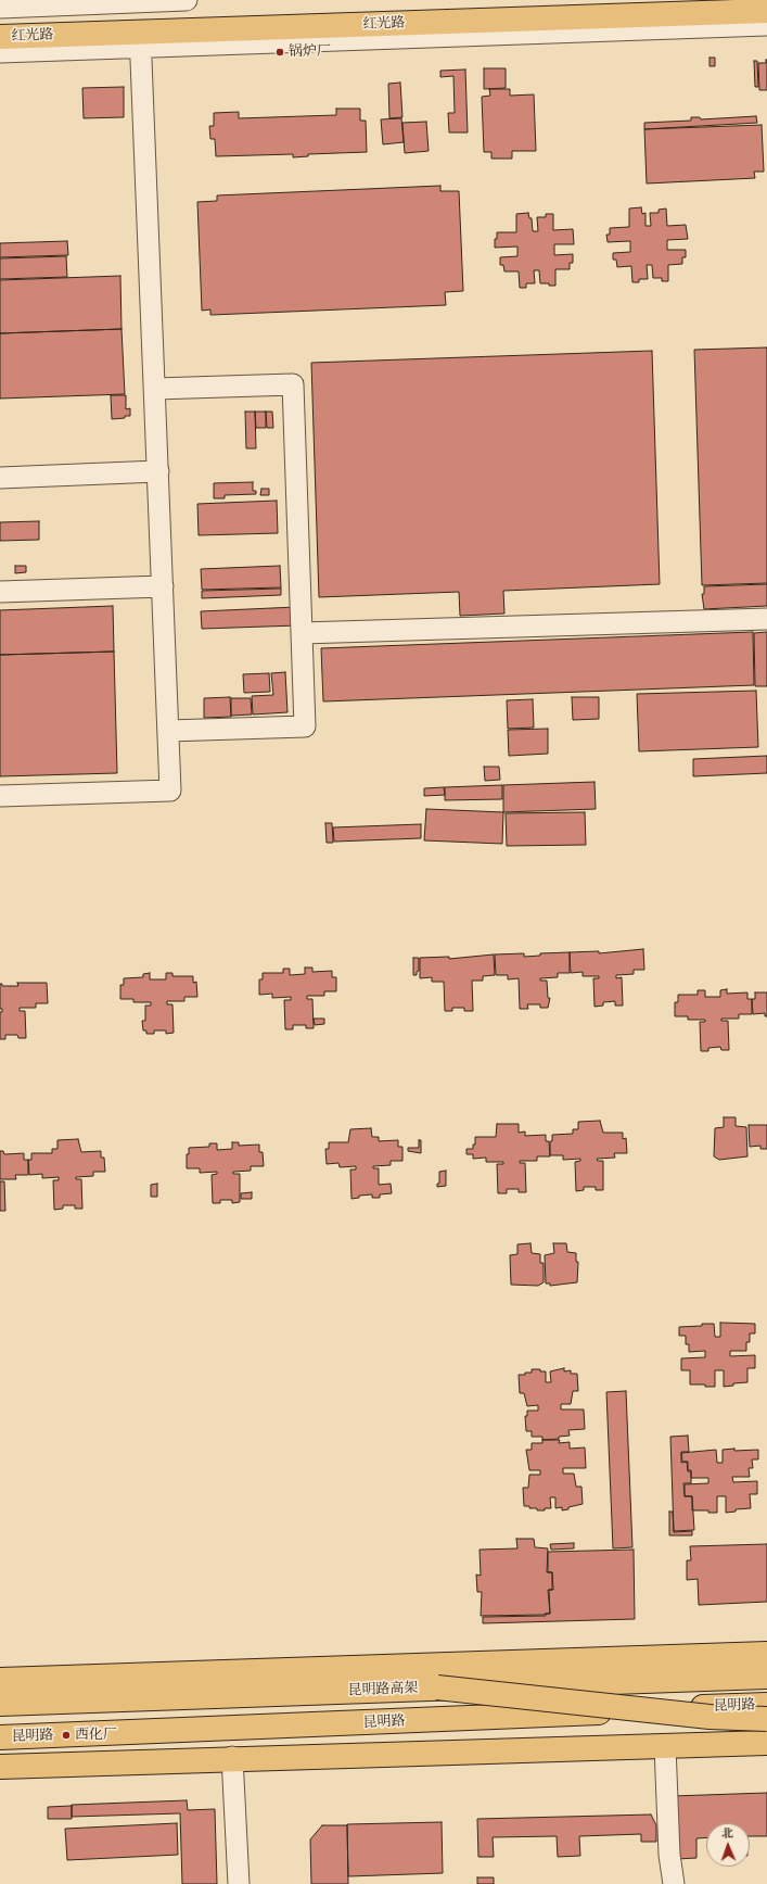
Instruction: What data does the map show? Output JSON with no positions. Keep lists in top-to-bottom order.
{
  "streets": {
    "main road": ["红光路", "昆明路高架", "昆明路"]
  },
  "places": ["锅炉厂", "西化厂"],
  "north": "top"
}
